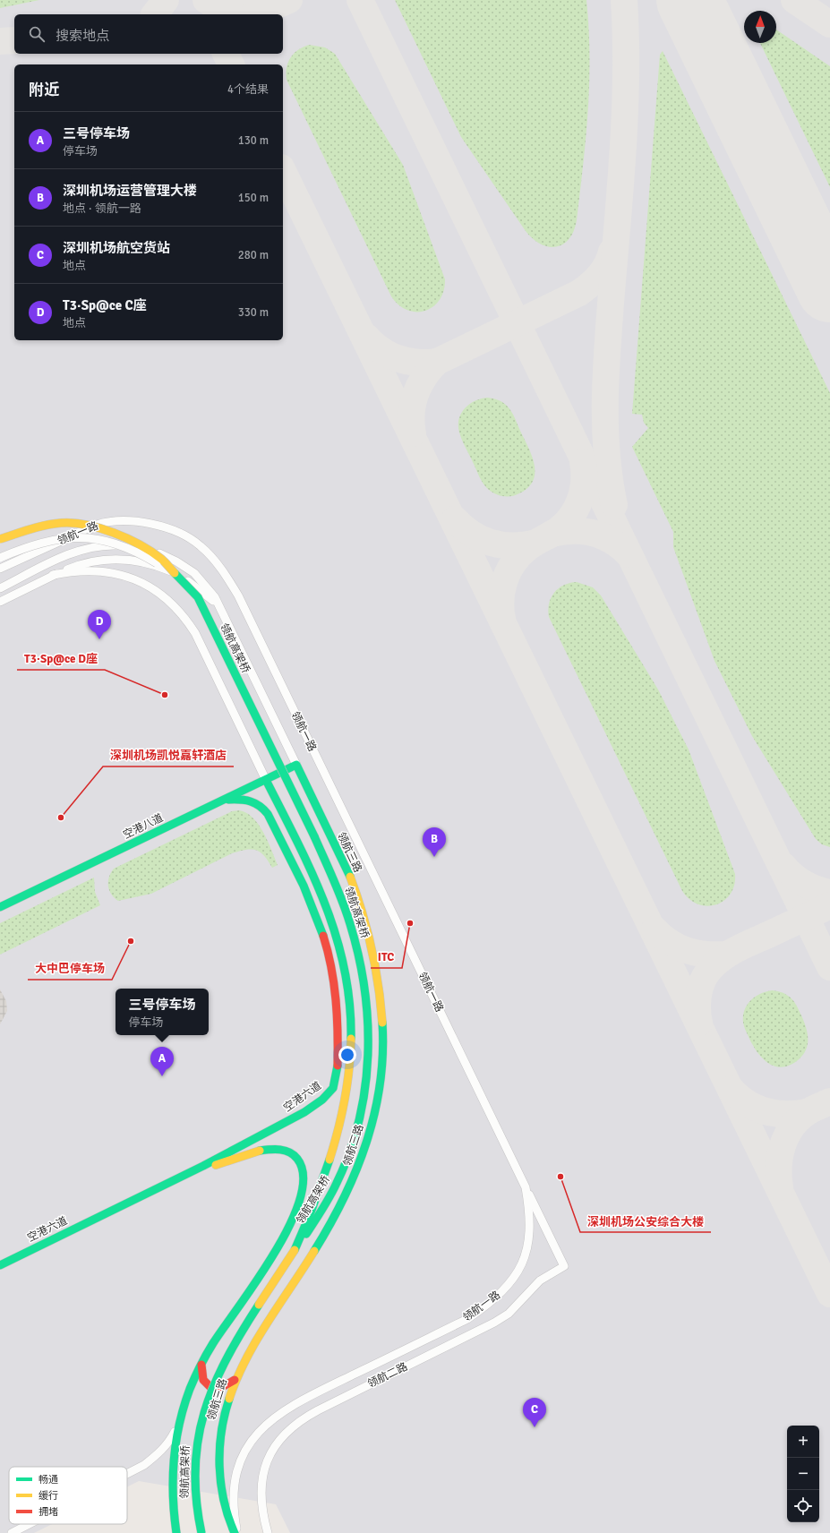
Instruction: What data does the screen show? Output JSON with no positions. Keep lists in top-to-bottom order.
{
  "streets": {
    "main road": [
      "领航高架桥",
      "空港八道",
      "领航三路",
      "空港六道"
    ],
    "street": ["领航一路", "领航二路"]
  },
  "crossings": [
    ["领航一路", "领航二路"],
    ["空港八道", "领航三路"],
    ["空港八道", "空港六道"]
  ],
  "places": [
    "T3·Sp@ce D座",
    "深圳机场凯悦嘉轩酒店",
    "ITC",
    "大中巴停车场",
    "深圳机场公安综合大楼"
  ],
  "legend": ["畅通", "缓行", "拥堵"],
  "north": "top",
  "page": {
    "search": "搜索地点",
    "heading": ["附近", "4个结果"],
    "list": [
      {
        "mark": "A",
        "name": "三号停车场",
        "note": "停车场",
        "value": "130 m"
      },
      {
        "mark": "B",
        "name": "深圳机场运营管理大楼",
        "note": "地点 · 领航一路",
        "value": "150 m"
      },
      {
        "mark": "C",
        "name": "深圳机场航空货站",
        "note": "地点",
        "value": "280 m"
      },
      {
        "mark": "D",
        "name": "T3·Sp@ce C座",
        "note": "地点",
        "value": "330 m"
      }
    ],
    "pins": [
      "D",
      "B",
      "A",
      "C"
    ],
    "popup": ["三号停车场", "停车场"],
    "map_buttons": ["+", "−"]
  }
}
